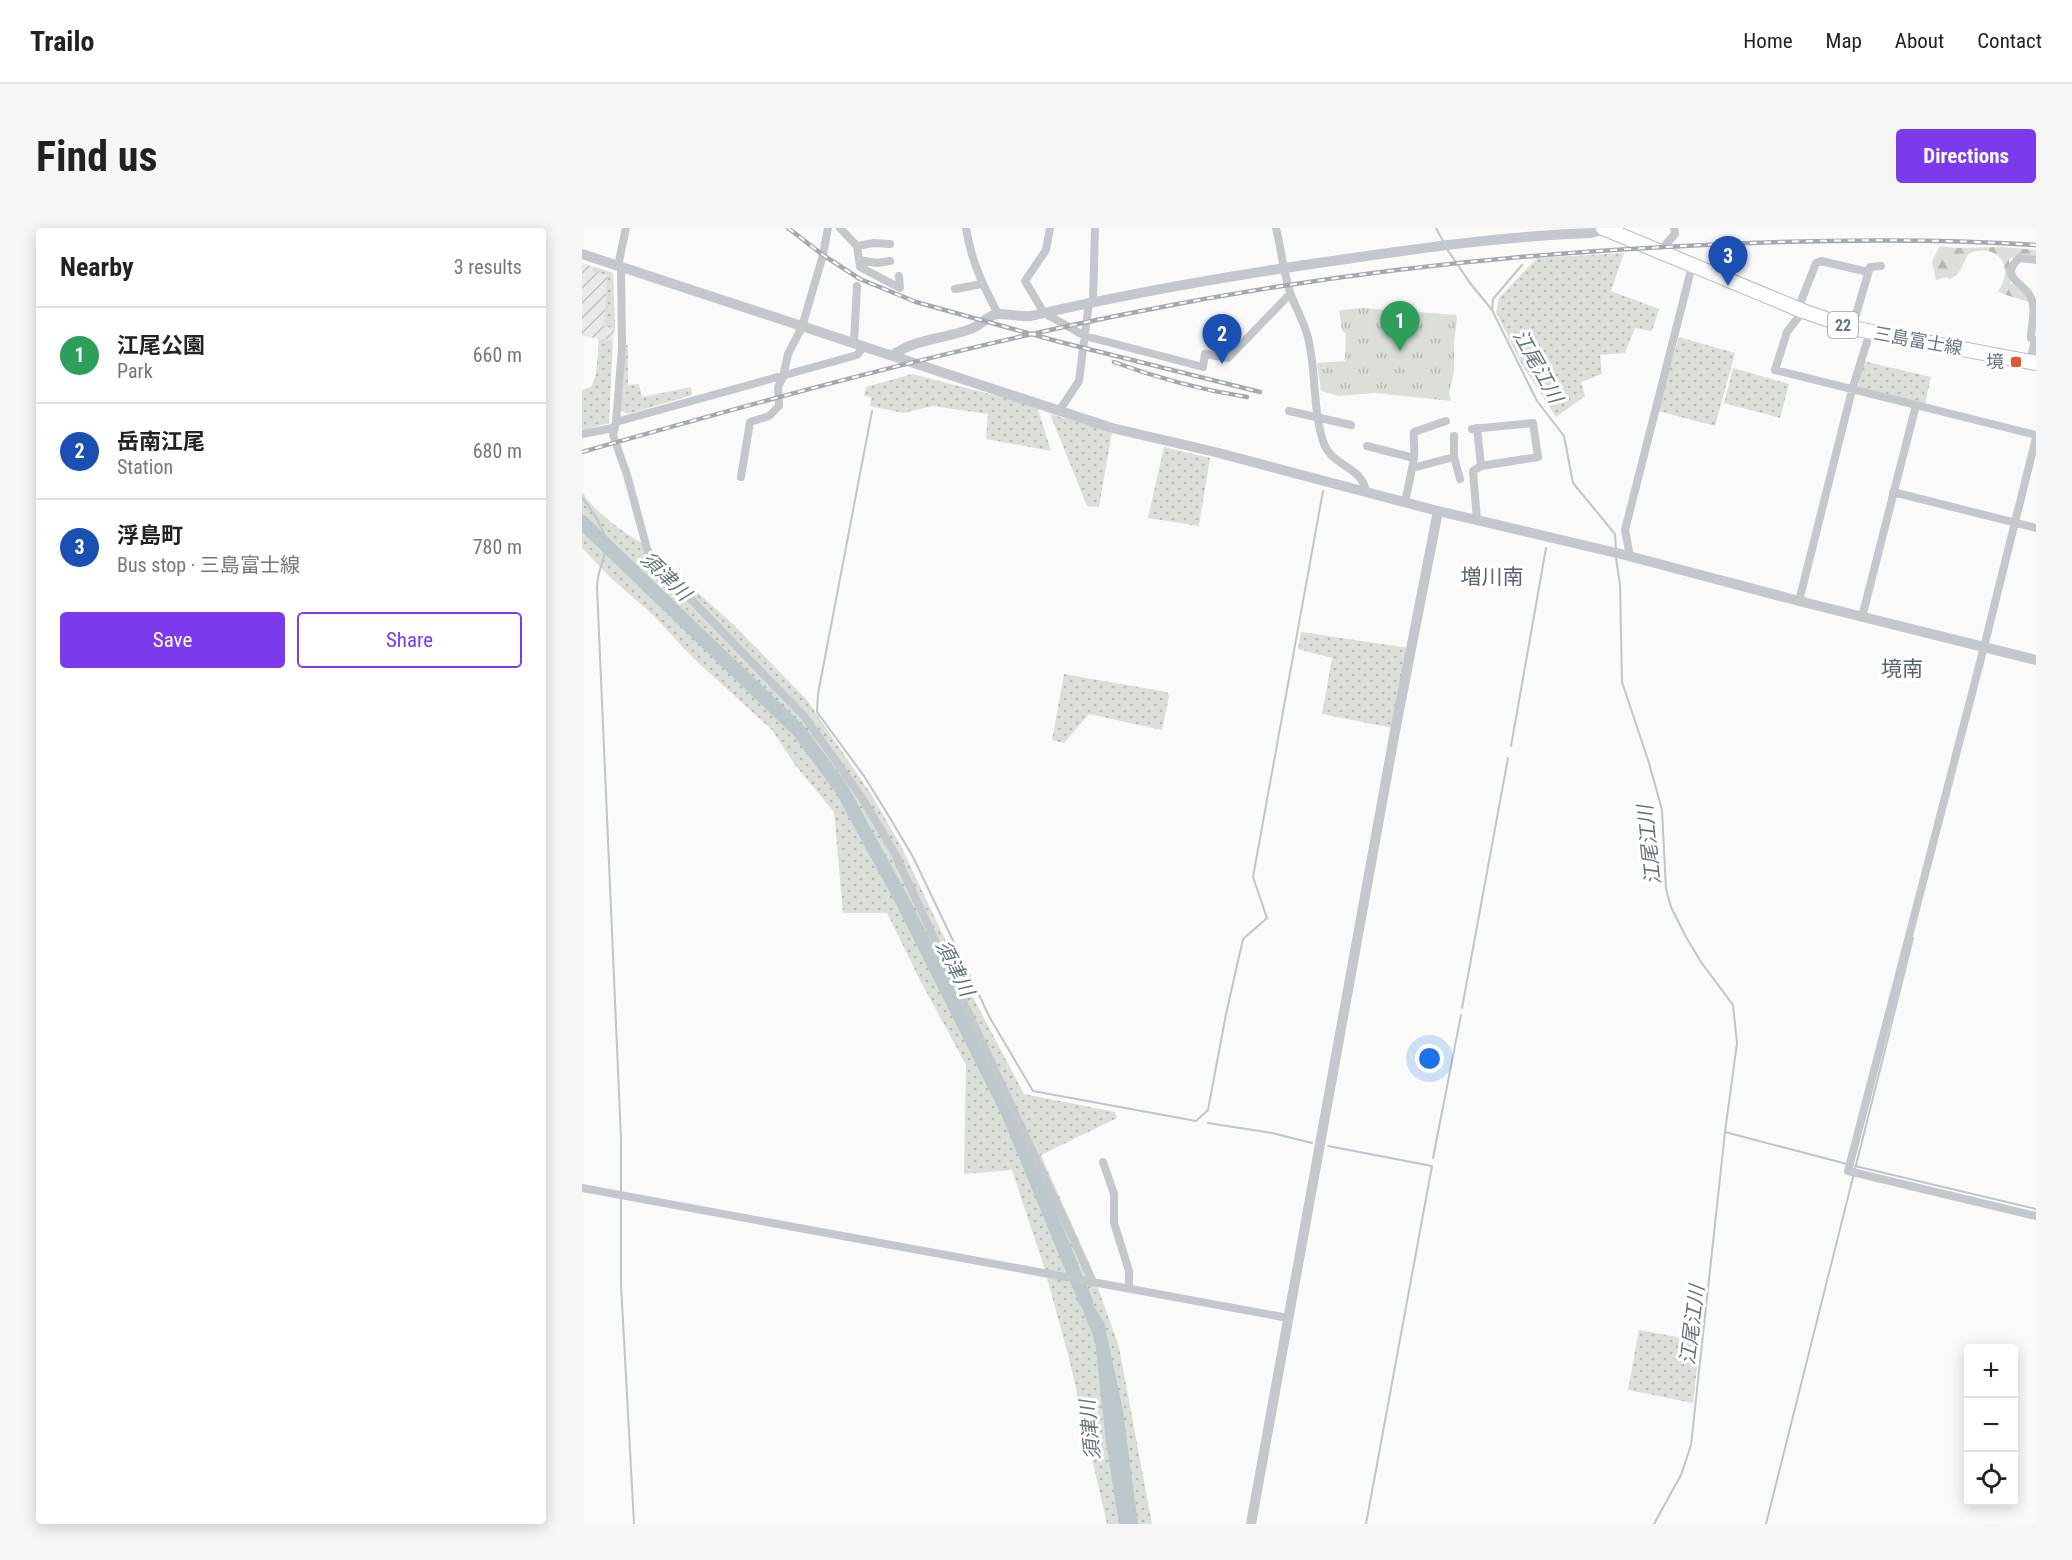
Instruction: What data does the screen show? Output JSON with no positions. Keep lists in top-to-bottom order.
{
  "streets": {
    "main road": ["22", "三島富士線"]
  },
  "districts": ["増川南", "境南"],
  "water": ["江尾江川", "須津川"],
  "places": {
    "transit": ["境"]
  },
  "page": {
    "header": "Trailo",
    "nav": [
      "Home",
      "Map",
      "About",
      "Contact"
    ],
    "buttons": [
      "Directions",
      ["Save", "Share"]
    ],
    "title": "Find us",
    "heading": ["Nearby", "3 results"],
    "pins": ["3", "1", "2"],
    "list": [
      {
        "mark": "1",
        "name": "江尾公園",
        "note": "Park",
        "value": "660 m"
      },
      {
        "mark": "2",
        "name": "岳南江尾",
        "note": "Station",
        "value": "680 m"
      },
      {
        "mark": "3",
        "name": "浮島町",
        "note": "Bus stop · 三島富士線",
        "value": "780 m"
      }
    ],
    "map_buttons": ["+", "−"]
  }
}
